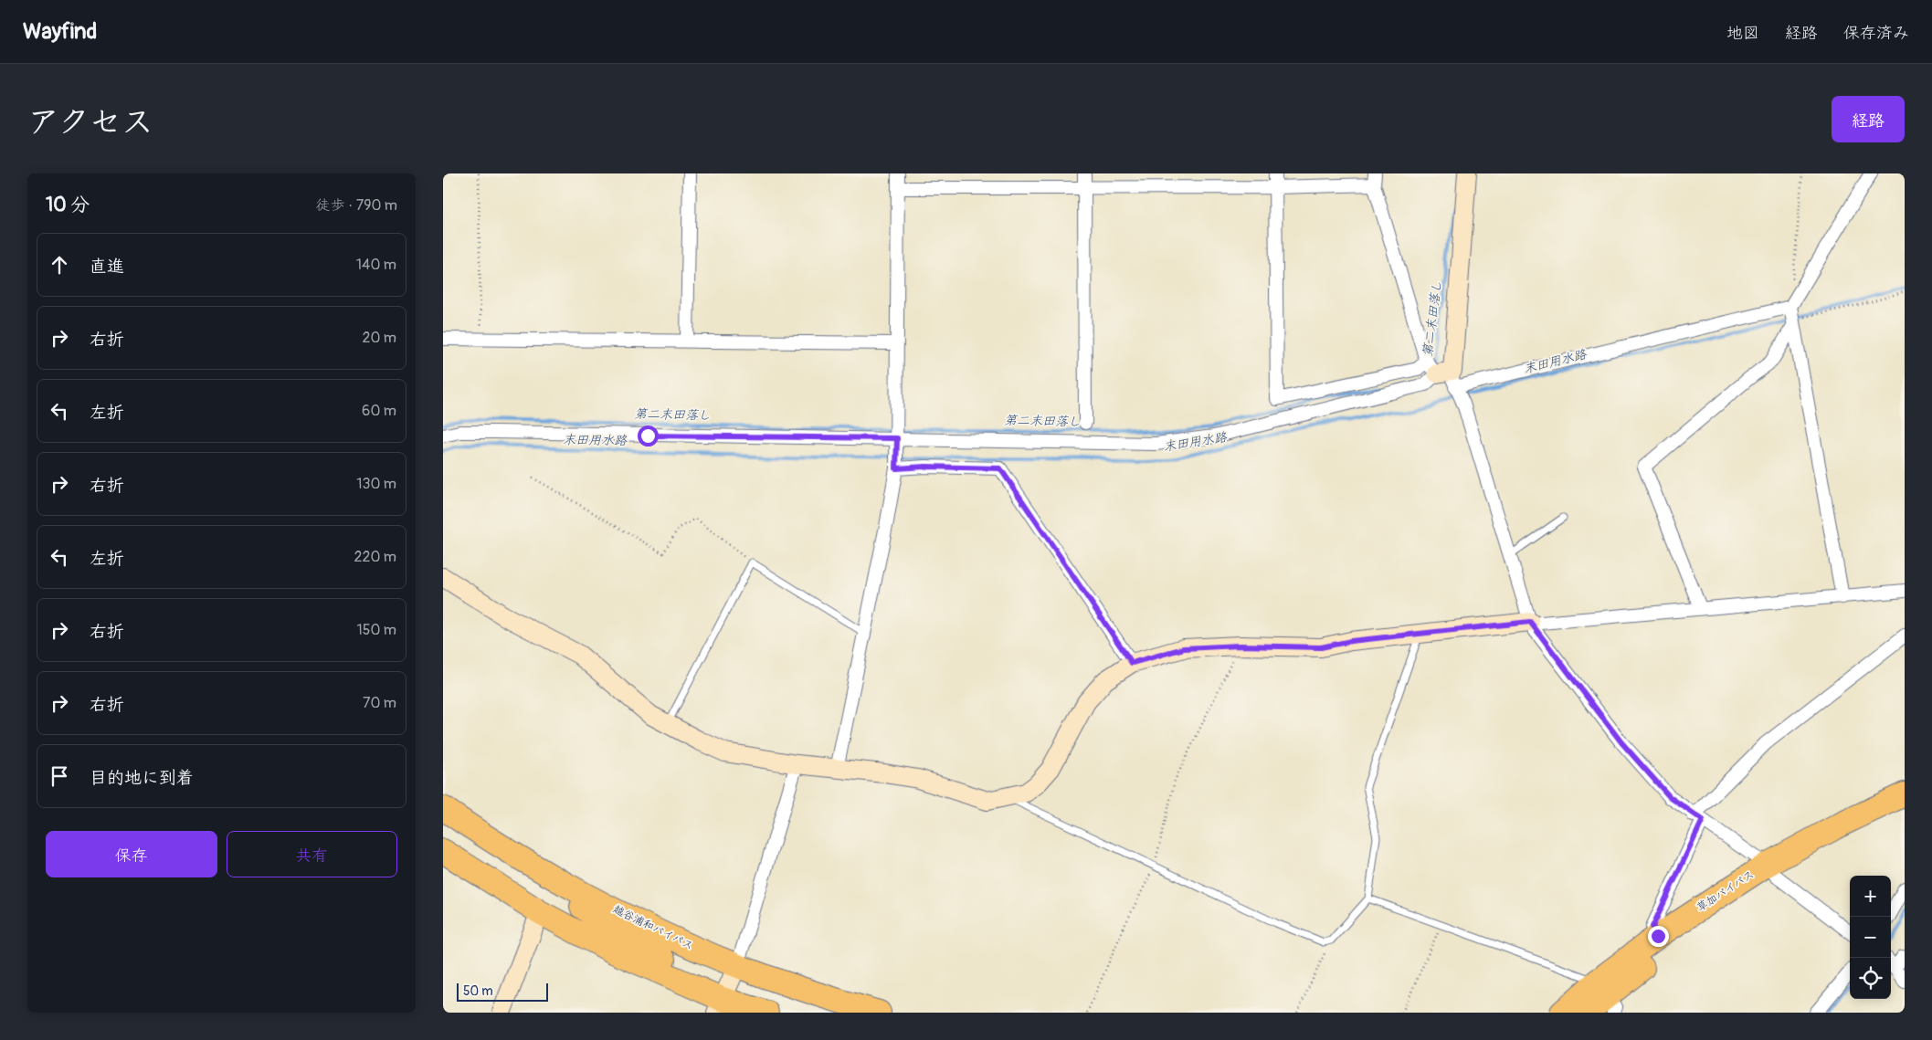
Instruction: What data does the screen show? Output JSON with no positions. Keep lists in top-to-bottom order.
{
  "streets": {
    "highway": ["草加バイパス"]
  },
  "water": ["第二末田落し", "末田用水路"],
  "scale_bar": "50 m",
  "page": {
    "header": "Wayfind",
    "nav": ["地図", "経路", "保存済み"],
    "title": "アクセス",
    "buttons": [
      "経路",
      ["保存", "共有"]
    ],
    "heading": ["10 分", "徒歩 · 790 m"],
    "list": [
      ["直進", "140 m"],
      ["右折", "20 m"],
      ["左折", "60 m"],
      ["右折", "130 m"],
      ["左折", "220 m"],
      ["右折", "150 m"],
      ["右折", "70 m"],
      "目的地に到着"
    ],
    "map_buttons": ["+", "−"],
    "scale": "50 m"
  }
}
